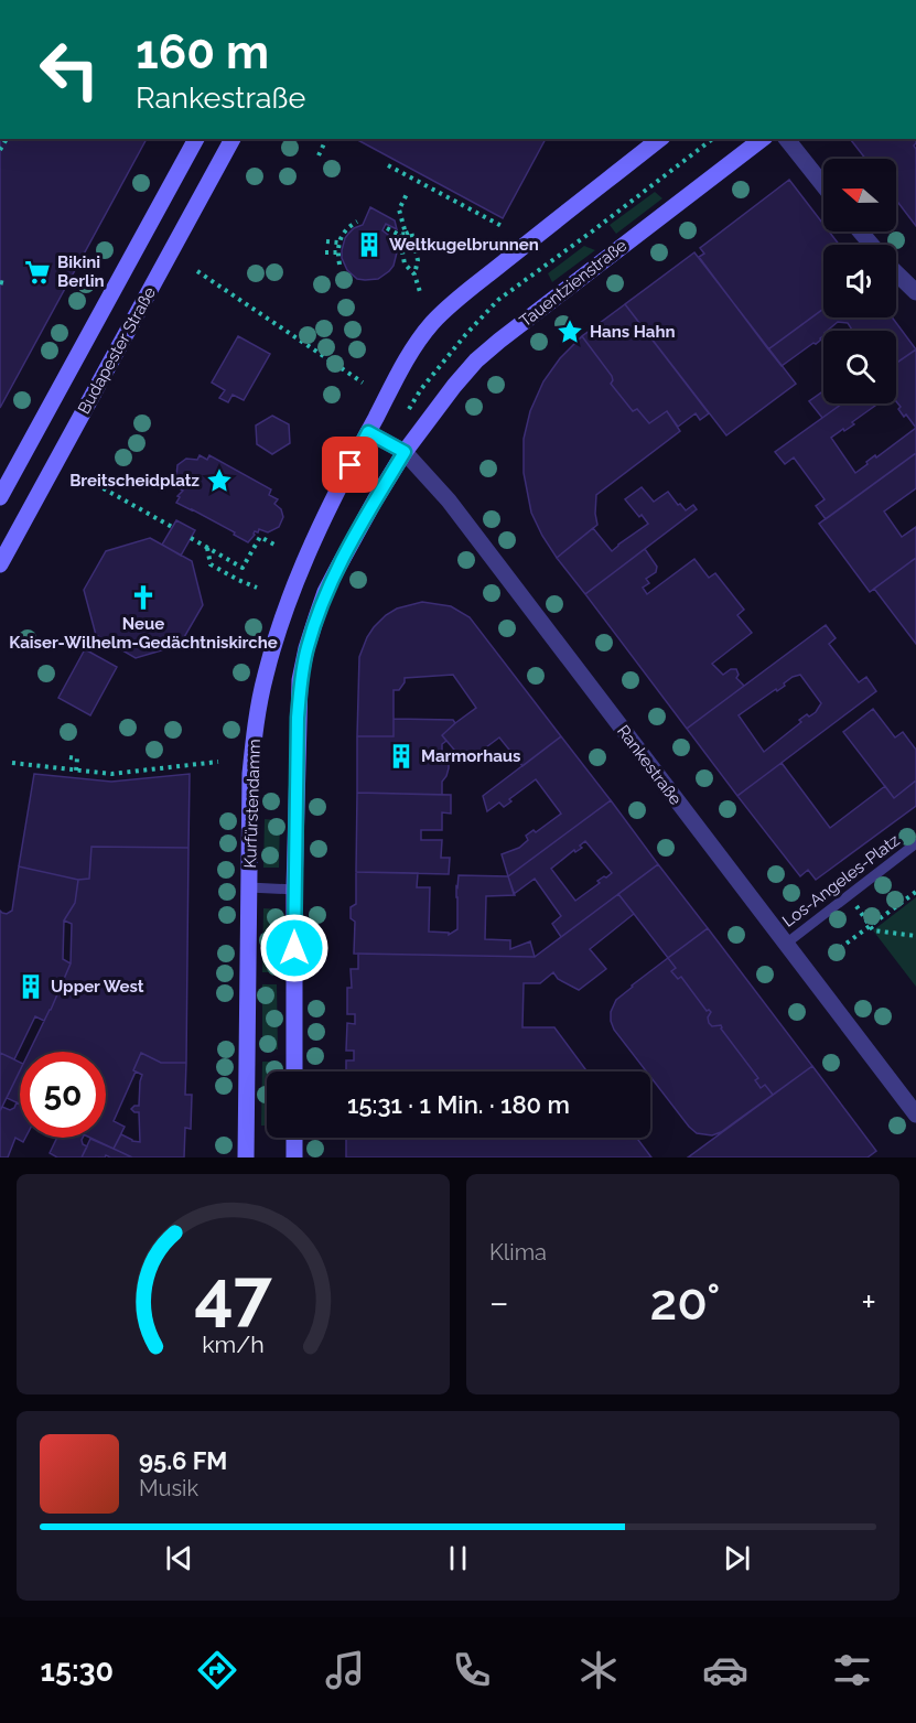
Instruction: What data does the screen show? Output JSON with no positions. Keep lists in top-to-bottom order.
{
  "streets": {
    "main road": ["Tauentzienstraße", "Budapester Straße", "Kurfürstendamm"],
    "street": ["Rankestraße"],
    "lane": ["Los-Angeles-Platz"]
  },
  "crossings": [
    ["Tauentzienstraße", "Rankestraße"],
    ["Rankestraße", "Kurfürstendamm"],
    ["Rankestraße", "Los-Angeles-Platz"]
  ],
  "places": {
    "building": ["Weltkugelbrunnen", "Marmorhaus", "Upper West"],
    "supermarket": ["Bikini Berlin"],
    "place": ["Hans Hahn", "Breitscheidplatz"],
    "church": ["Neue Kaiser-Wilhelm-Gedächtniskirche"]
  },
  "north": "left",
  "page": {
    "turn": ["160 m", "Rankestraße"],
    "limit": "50",
    "trip": "15:31 · 1 Min. · 180 m",
    "tile": "Klima",
    "heat": ["−", "20°", "+"],
    "song": ["95.6 FM", "Musik"],
    "tabs": "15:30",
    "gauge": ["47", "km/h"]
  }
}
